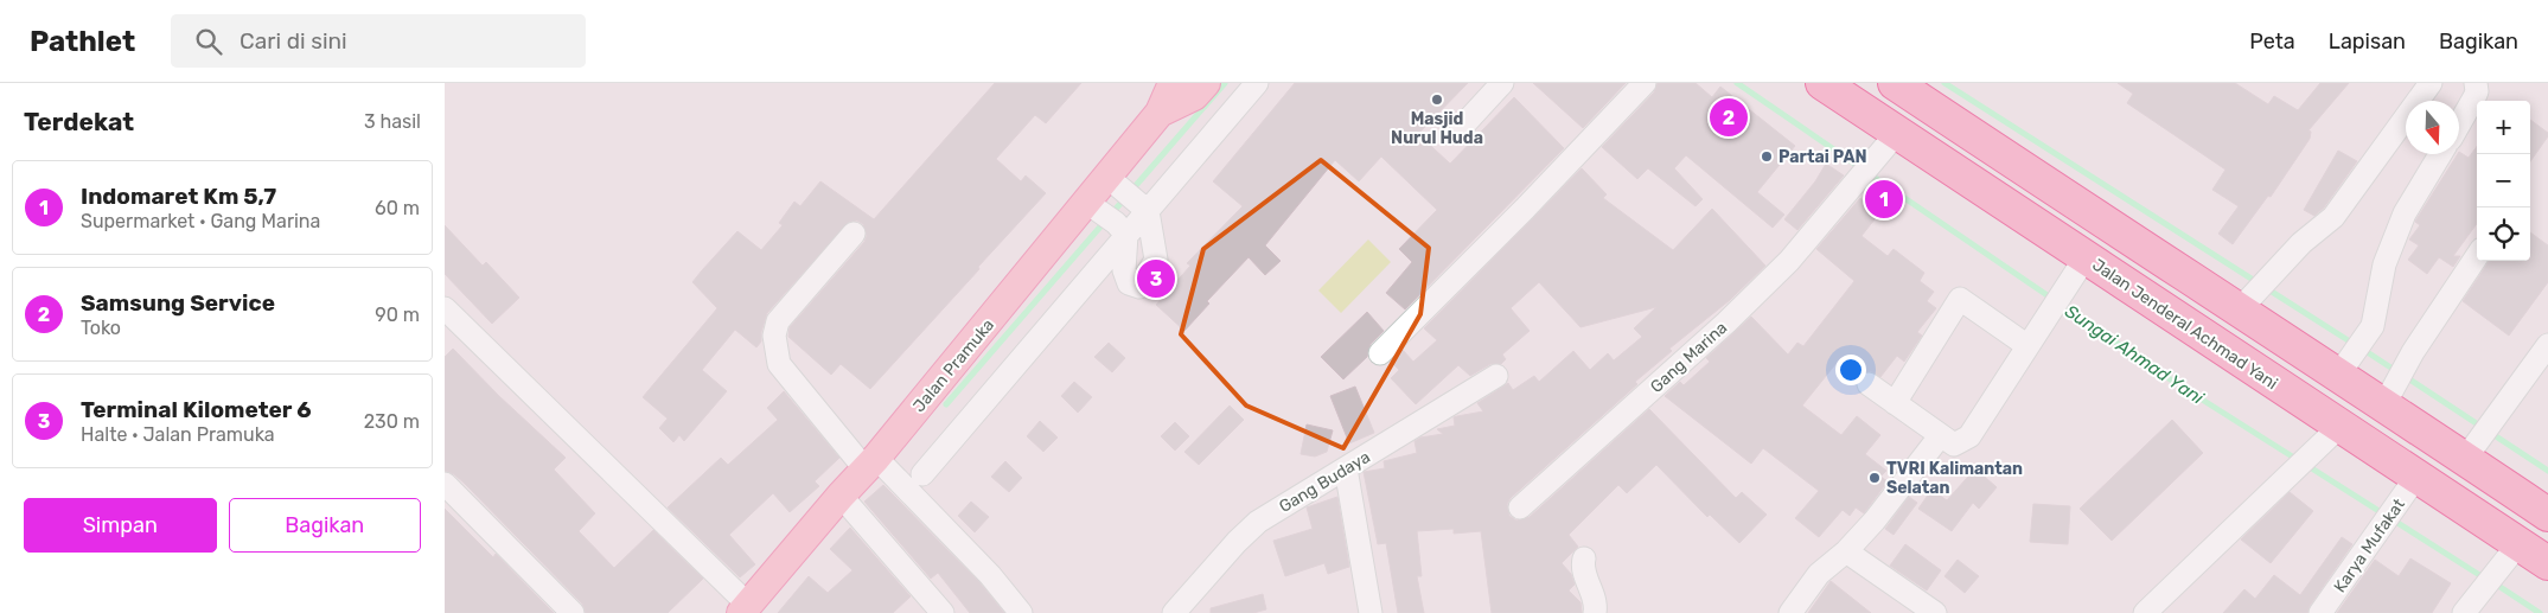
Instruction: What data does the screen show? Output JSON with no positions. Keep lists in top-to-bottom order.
{
  "streets": {
    "highway": ["Jalan Jenderal Achmad Yani"],
    "main road": ["Jalan Pramuka"],
    "street": ["Gang Marina", "Gang Budaya", "Karya Mufakat"]
  },
  "crossings": [
    ["Jalan Jenderal Achmad Yani", "Gang Marina"],
    ["Jalan Jenderal Achmad Yani", "Karya Mufakat"]
  ],
  "water": ["Sungai Ahmad Yani"],
  "places": ["Masjid Nurul Huda", "Partai PAN", "TVRI Kalimantan Selatan"],
  "north": "bottom",
  "page": {
    "header": "Pathlet",
    "search": "Cari di sini",
    "nav": ["Peta", "Lapisan", "Bagikan"],
    "heading": ["Terdekat", "3 hasil"],
    "pins": ["2", "1", "3"],
    "map_buttons": ["+", "−"],
    "list": [
      {
        "mark": "1",
        "name": "Indomaret Km 5,7",
        "note": "Supermarket · Gang Marina",
        "value": "60 m"
      },
      {
        "mark": "2",
        "name": "Samsung Service",
        "note": "Toko",
        "value": "90 m"
      },
      {
        "mark": "3",
        "name": "Terminal Kilometer 6",
        "note": "Halte · Jalan Pramuka",
        "value": "230 m"
      }
    ],
    "buttons": ["Simpan", "Bagikan"]
  }
}
